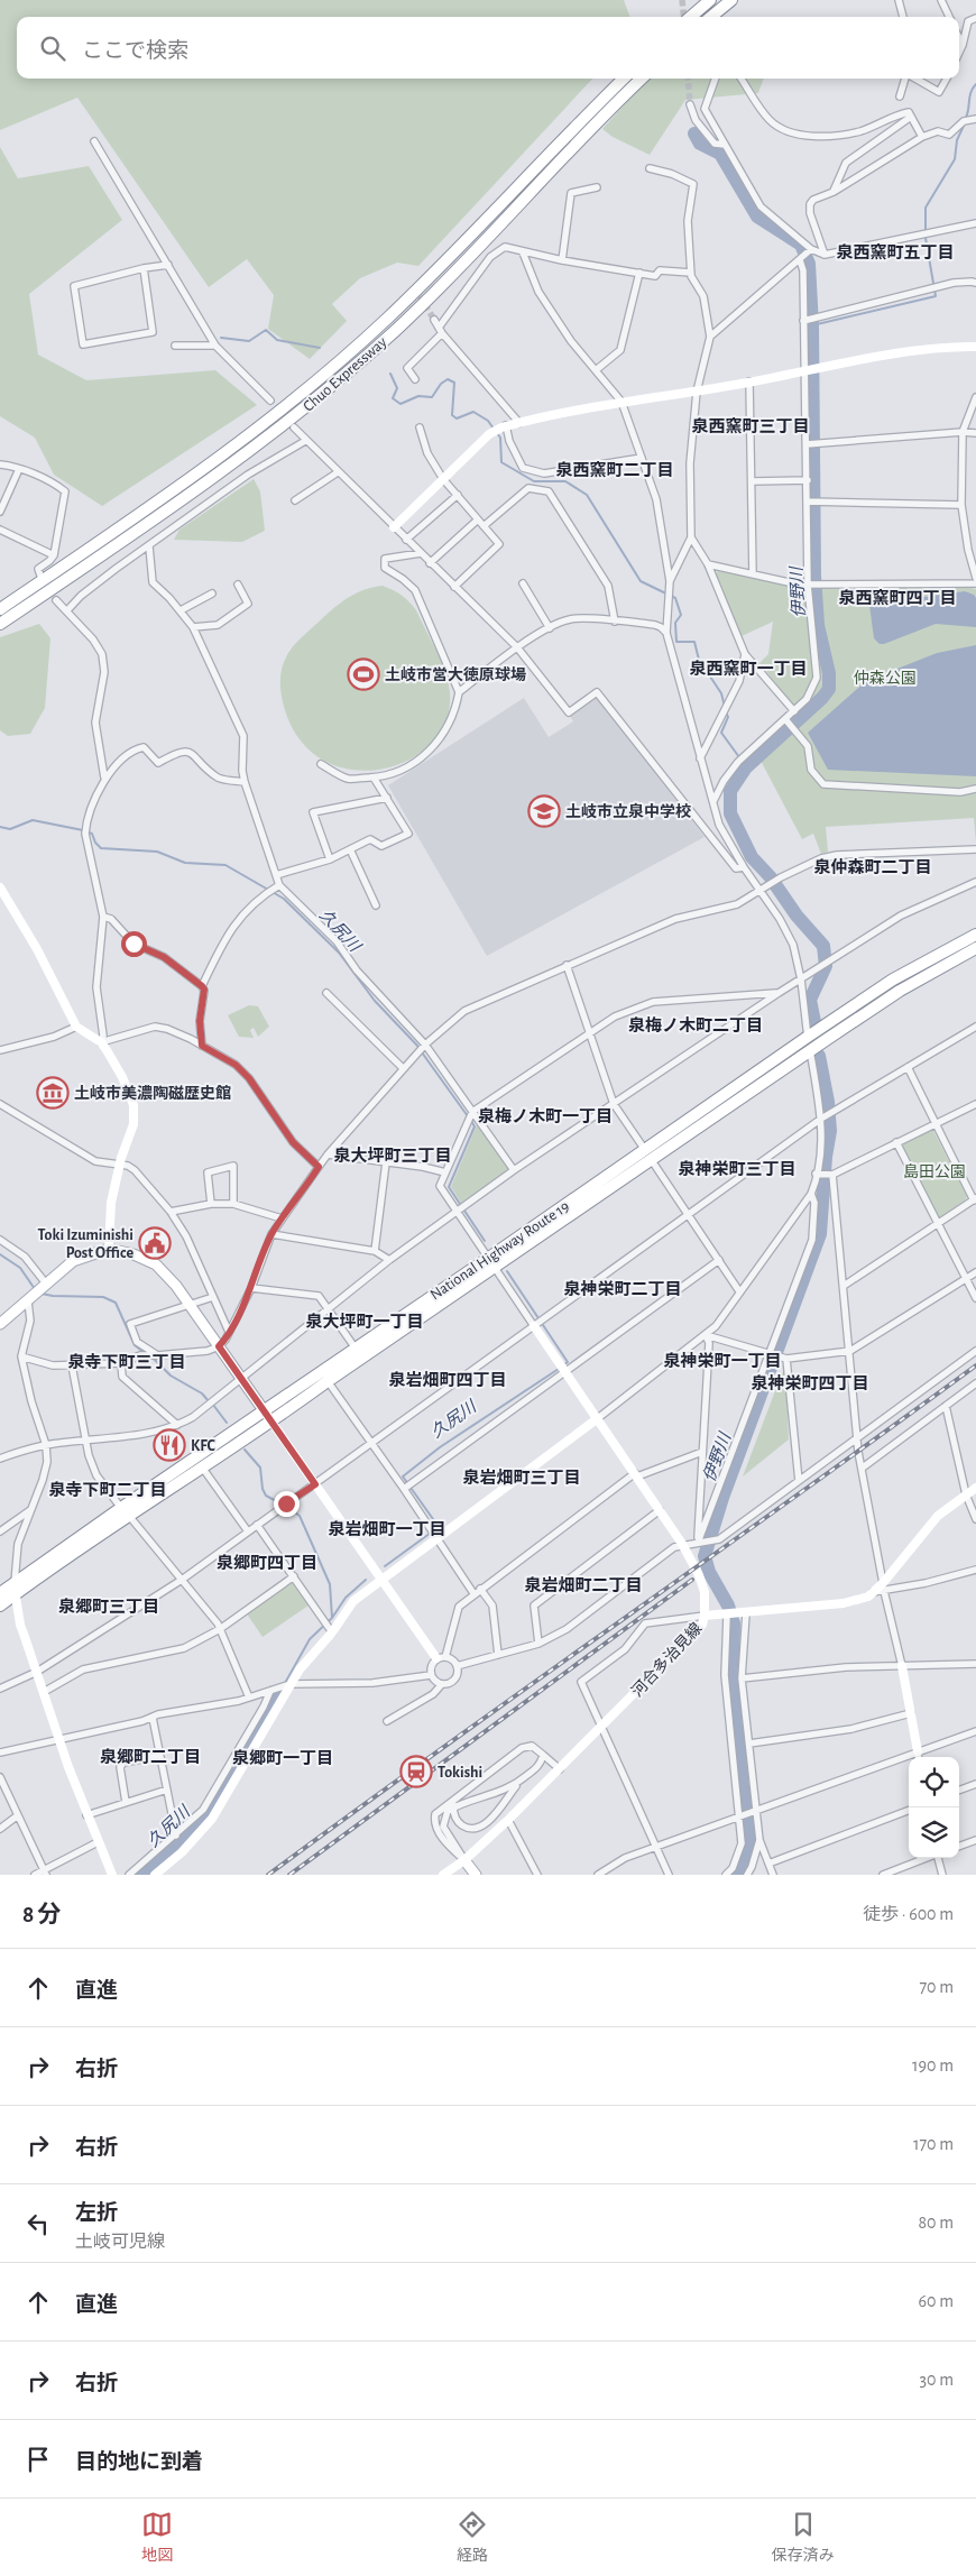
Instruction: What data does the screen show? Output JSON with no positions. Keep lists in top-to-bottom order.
{
  "streets": {
    "highway": ["Chuo Expressway", "National Highway Route 19"],
    "street": ["河合多治見線"]
  },
  "districts": [
    "泉西窯町五丁目",
    "泉西窯町三丁目",
    "泉西窯町二丁目",
    "泉西窯町四丁目",
    "泉西窯町一丁目",
    "泉仲森町二丁目",
    "泉梅ノ木町二丁目",
    "泉梅ノ木町一丁目",
    "泉大坪町三丁目",
    "泉神栄町三丁目",
    "泉神栄町二丁目",
    "泉大坪町一丁目",
    "泉神栄町一丁目",
    "泉寺下町三丁目",
    "泉岩畑町四丁目",
    "泉神栄町四丁目",
    "泉岩畑町三丁目",
    "泉寺下町二丁目",
    "泉岩畑町一丁目",
    "泉郷町四丁目",
    "泉岩畑町二丁目",
    "泉郷町三丁目",
    "泉郷町二丁目",
    "泉郷町一丁目"
  ],
  "water": ["伊野川", "久尻川"],
  "parks": ["仲森公園", "島田公園"],
  "places": {
    "sports": ["土岐市営大徳原球場"],
    "school or university": ["土岐市立泉中学校"],
    "museum": ["土岐市美濃陶磁歴史館"],
    "public building": ["Toki Izuminishi Post Office"],
    "restaurant": ["KFC"],
    "station": ["Tokishi"]
  },
  "page": {
    "search": "ここで検索",
    "heading": ["8 分", "徒歩 · 600 m"],
    "list": [
      ["直進", "70 m"],
      ["右折", "190 m"],
      ["右折", "170 m"],
      ["左折", "土岐可児線", "80 m"],
      ["直進", "60 m"],
      ["右折", "30 m"],
      "目的地に到着"
    ],
    "nav": ["地図", "経路", "保存済み"]
  }
}
